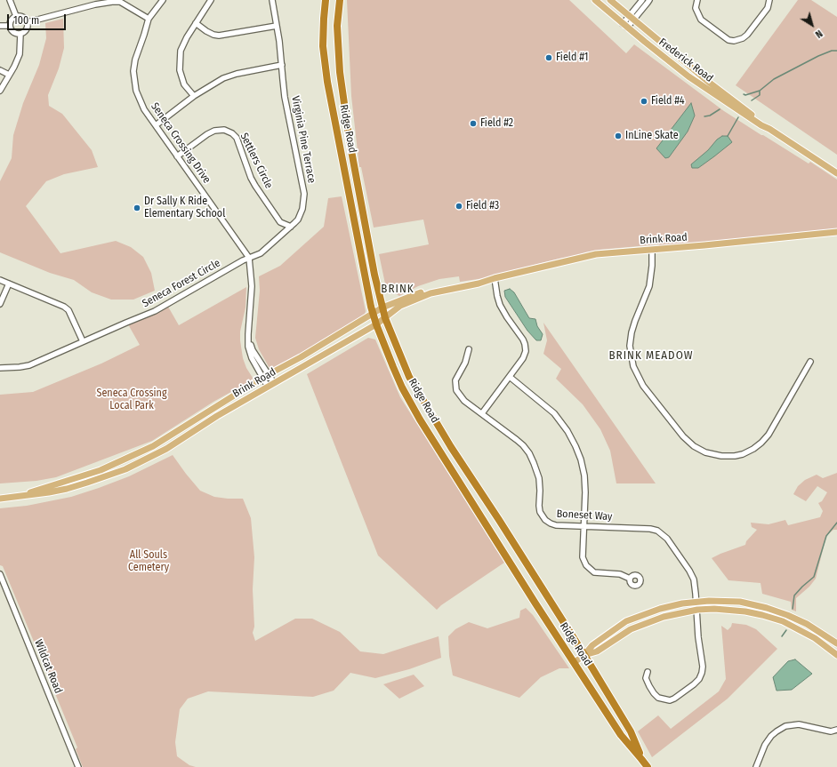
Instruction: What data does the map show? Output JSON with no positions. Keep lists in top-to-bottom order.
{
  "streets": {
    "highway": ["Ridge Road"],
    "main road": ["Frederick Road", "Brink Road"],
    "street": [
      "Virginia Pine Terrace",
      "Seneca Crossing Drive",
      "Settlers Circle",
      "Seneca Forest Circle",
      "Boneset Way",
      "Wildcat Road"
    ]
  },
  "crossings": [
    ["Ridge Road", "Brink Road"],
    ["Virginia Pine Terrace", "Seneca Crossing Drive"],
    ["Virginia Pine Terrace", "Settlers Circle"],
    ["Virginia Pine Terrace", "Seneca Forest Circle"],
    ["Seneca Crossing Drive", "Settlers Circle"],
    ["Seneca Crossing Drive", "Brink Road"],
    ["Seneca Crossing Drive", "Seneca Forest Circle"]
  ],
  "districts": ["BRINK", "BRINK MEADOW"],
  "parks": ["Seneca Crossing Local Park", "All Souls Cemetery"],
  "places": [
    "Field #1",
    "Field #4",
    "Field #2",
    "InLine Skate",
    "Field #3",
    "Dr Sally K Ride Elementary School"
  ],
  "scale_bar": "100 m",
  "north": "bottom right"
}
